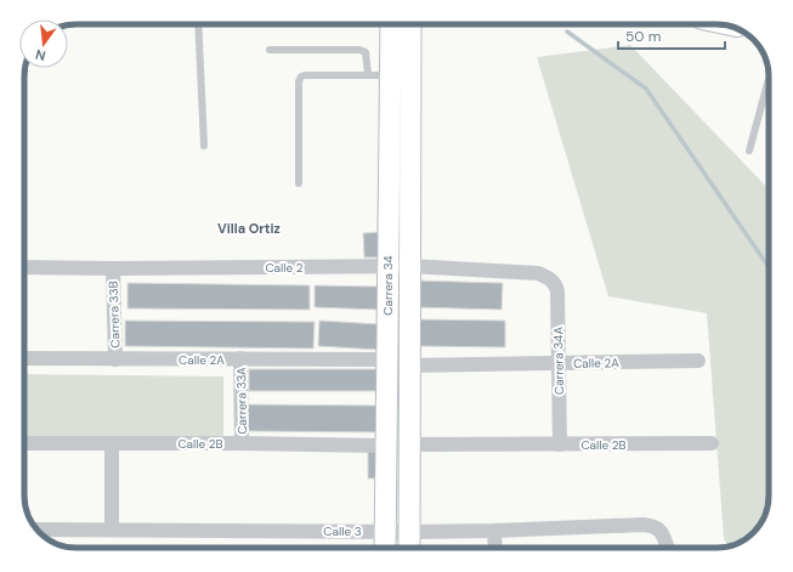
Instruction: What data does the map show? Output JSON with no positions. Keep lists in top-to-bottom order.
{
  "streets": {
    "street": [
      "Calle 2",
      "Carrera 34",
      "Carrera 33B",
      "Calle 2A",
      "Carrera 34A",
      "Carrera 33A",
      "Calle 2B",
      "Calle 3"
    ]
  },
  "crossings": [
    ["Calle 2", "Carrera 34"],
    ["Calle 2", "Carrera 33B"],
    ["Calle 2", "Carrera 34A"],
    ["Carrera 34", "Calle 2A"],
    ["Carrera 34", "Calle 2B"],
    ["Carrera 34", "Calle 3"],
    ["Carrera 33B", "Calle 2A"],
    ["Calle 2A", "Carrera 34A"],
    ["Calle 2A", "Carrera 33A"],
    ["Carrera 34A", "Calle 2B"],
    ["Carrera 33A", "Calle 2B"]
  ],
  "districts": ["Villa Ortiz"],
  "scale_bar": "50 m",
  "north": "bottom"
}
